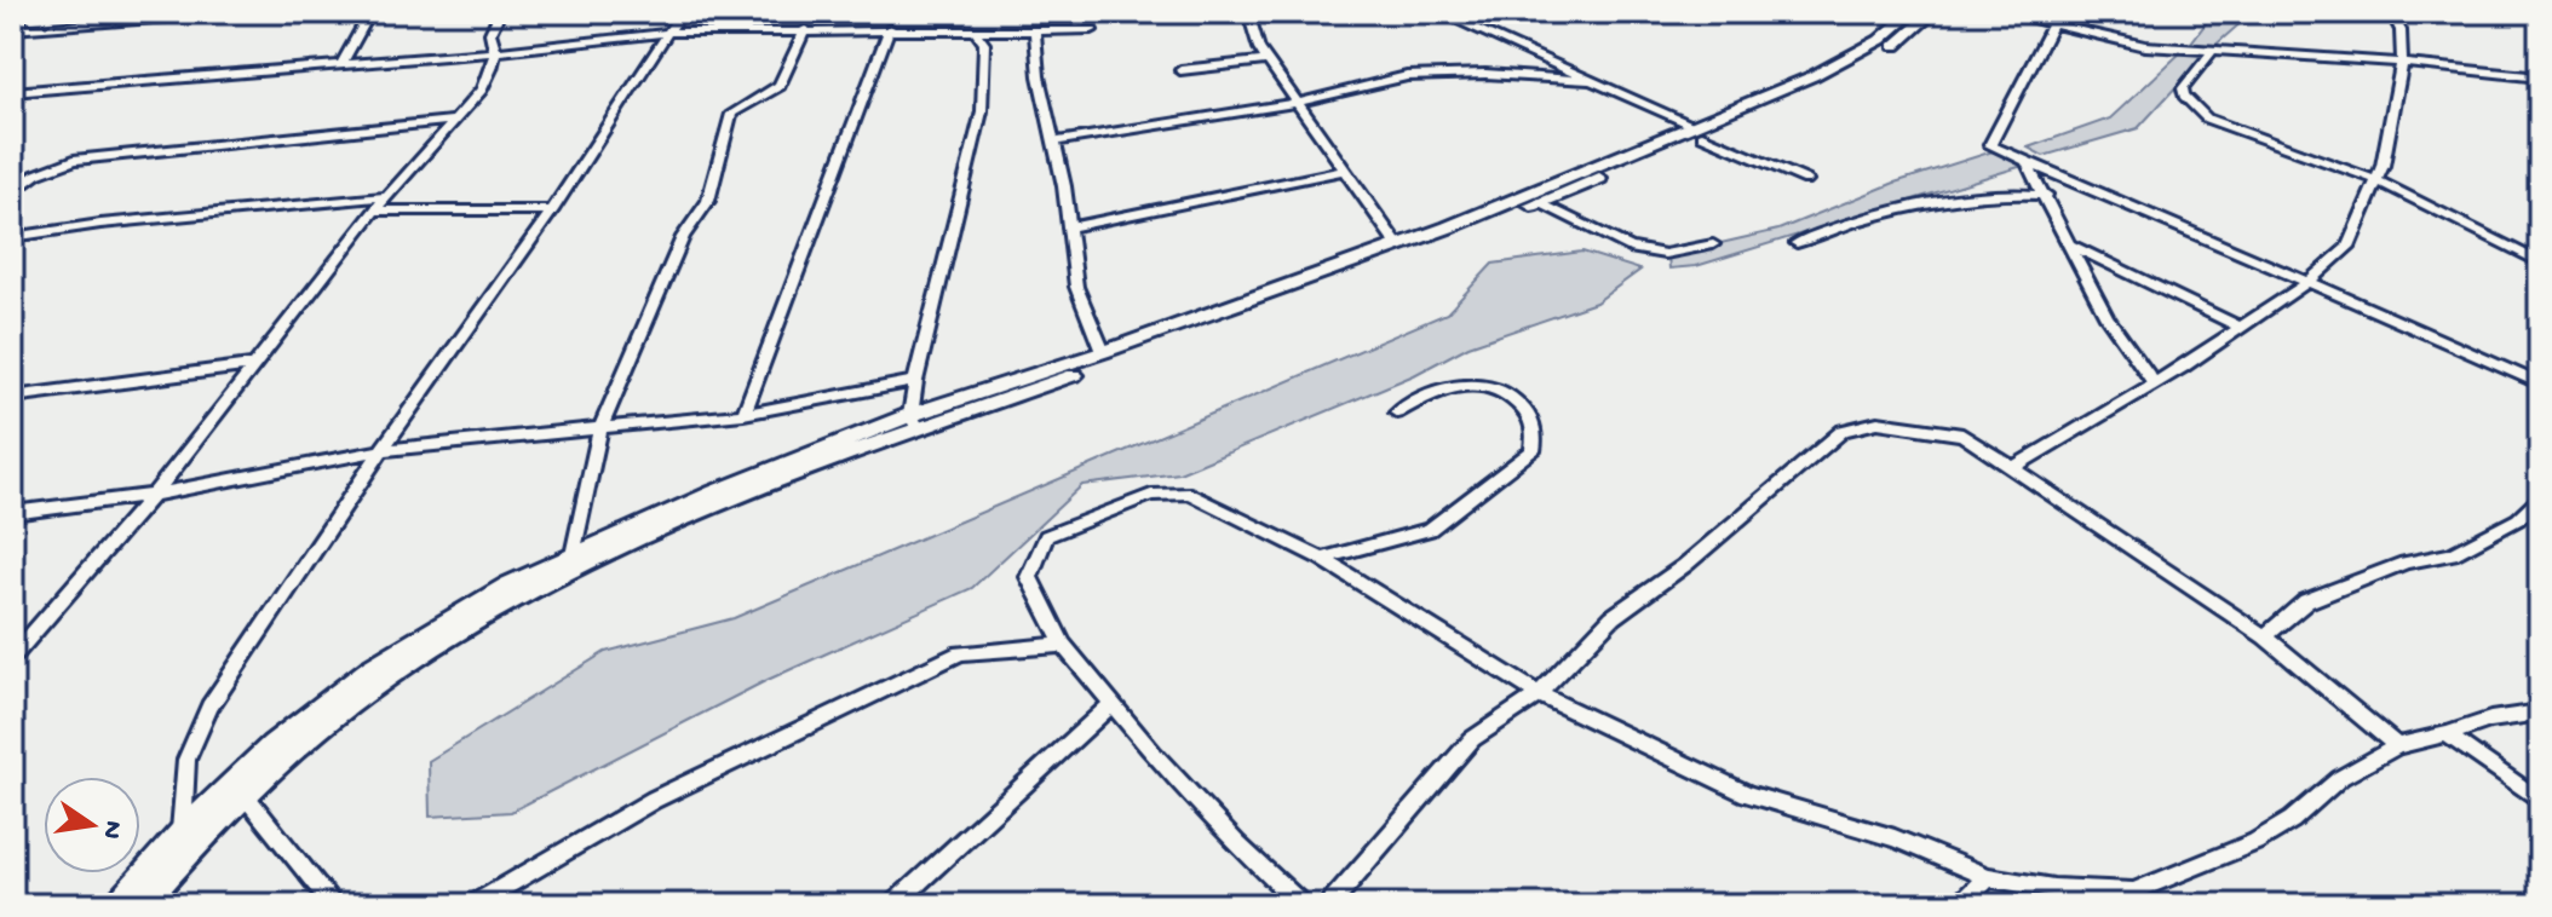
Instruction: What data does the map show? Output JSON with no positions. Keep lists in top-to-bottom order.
{
  "north": "right"
}
